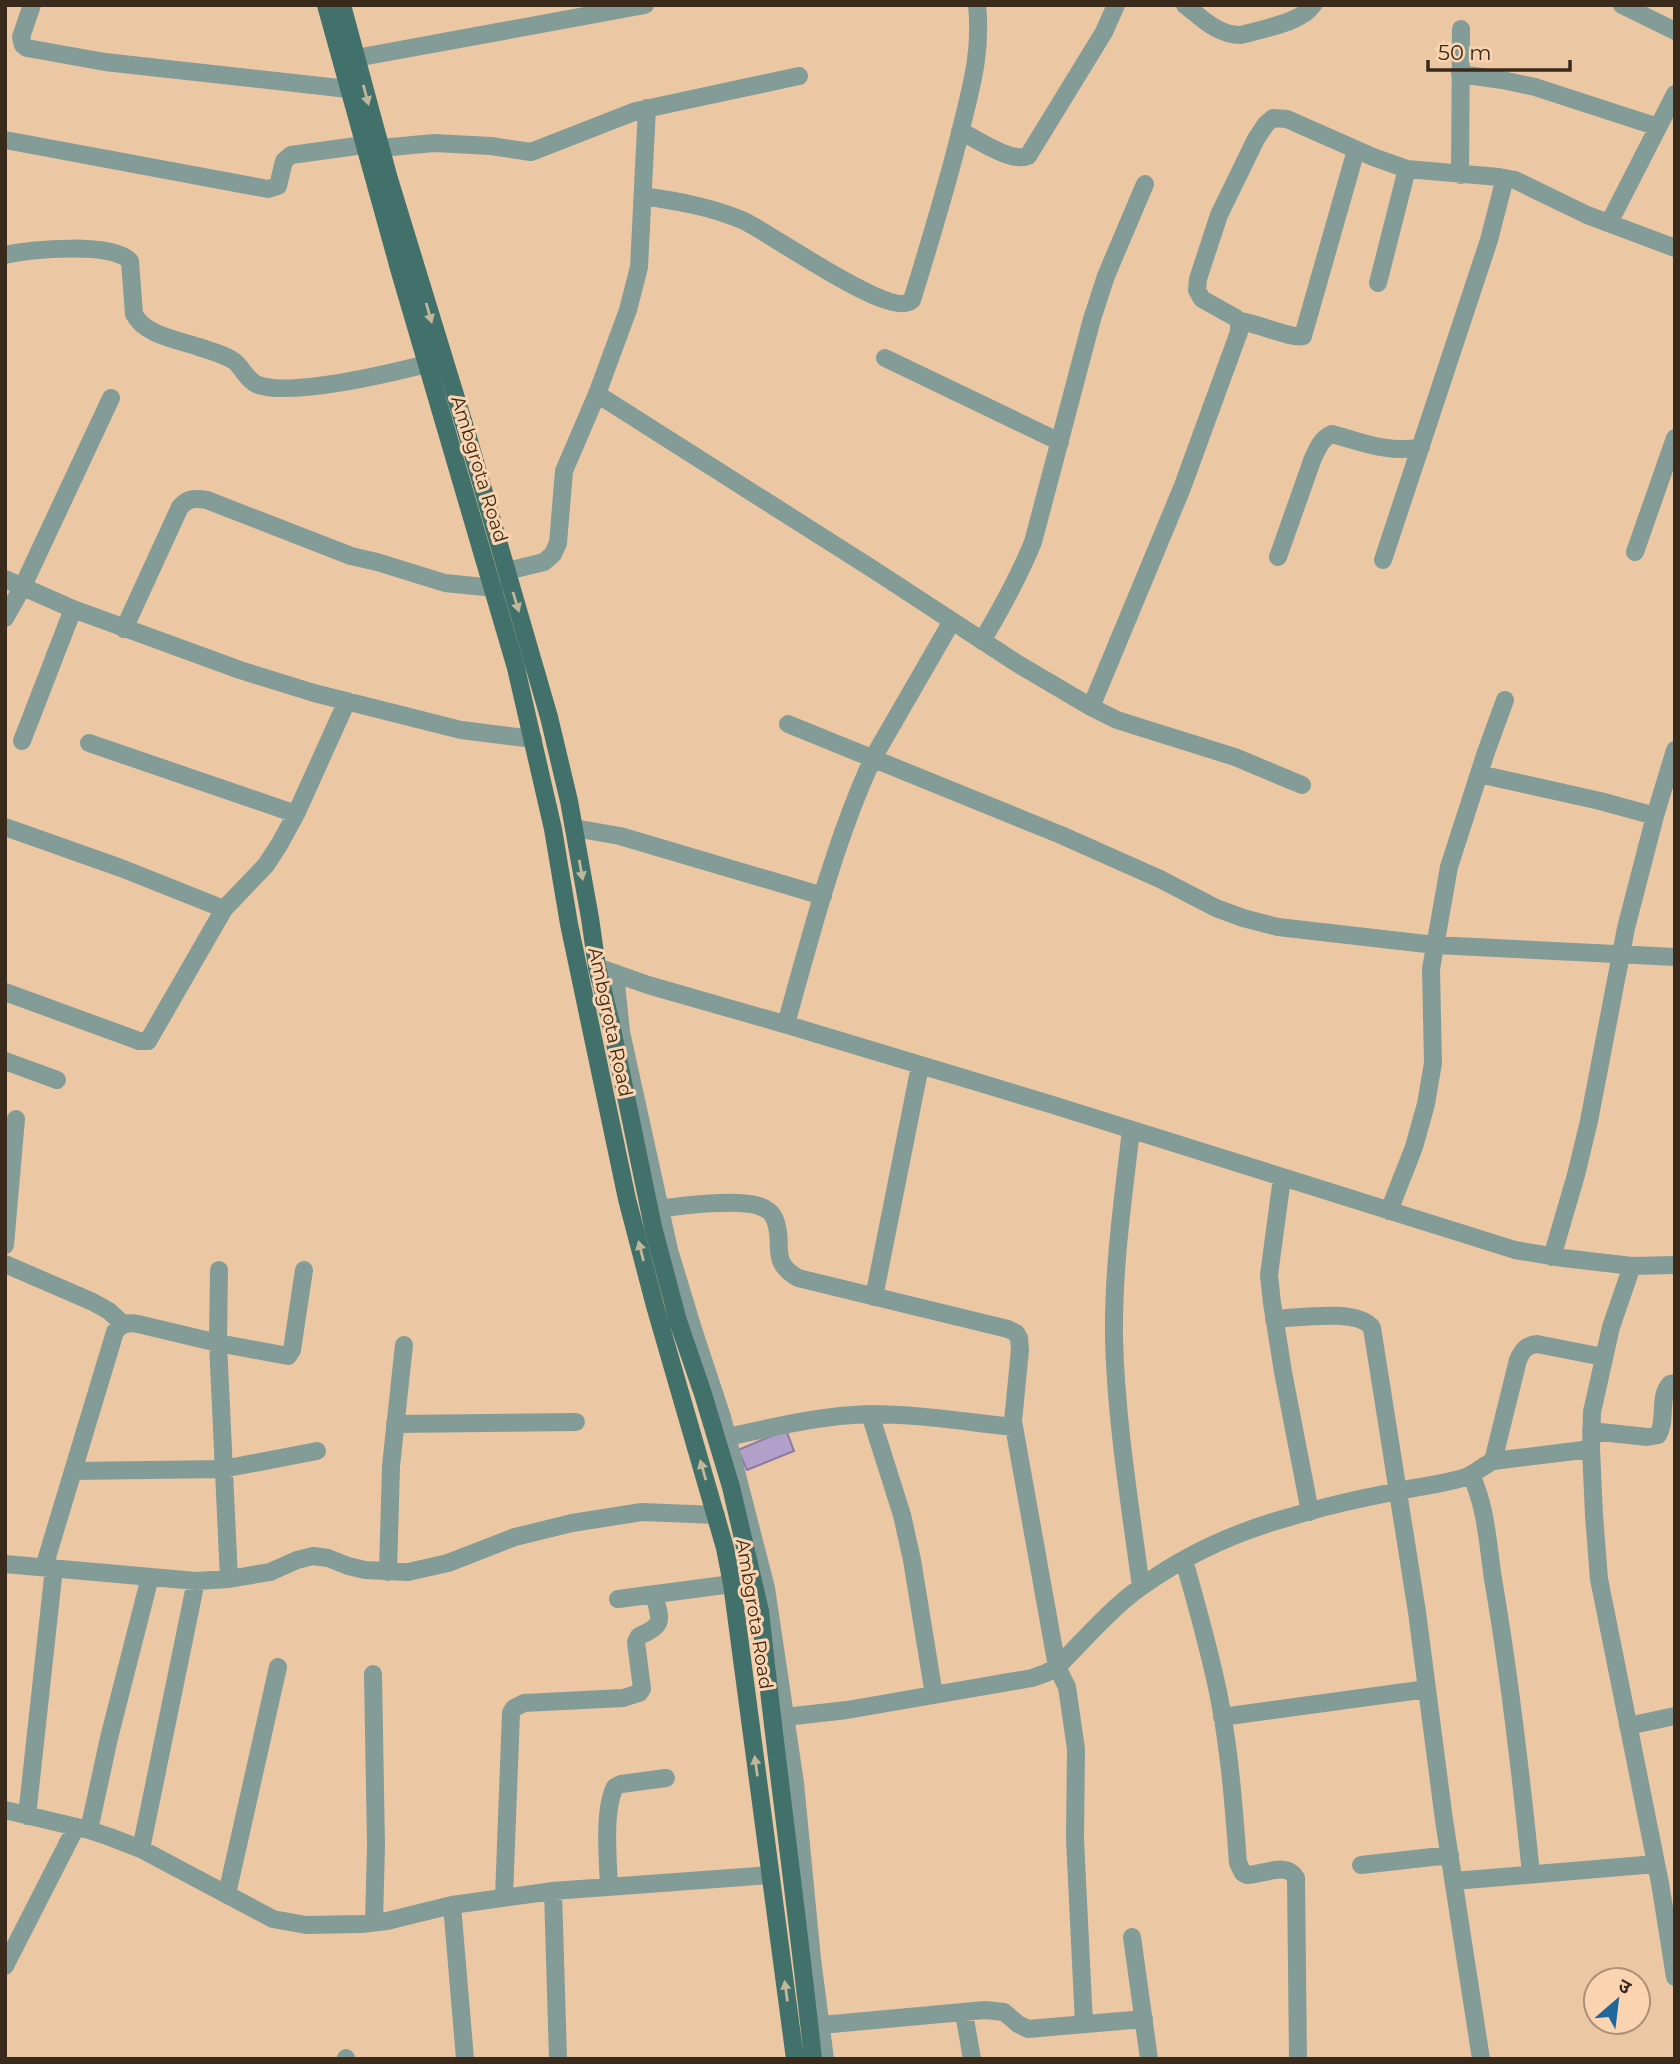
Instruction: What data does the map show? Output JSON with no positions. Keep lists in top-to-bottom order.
{
  "streets": {
    "main road": ["Ambgrota Road"]
  },
  "scale_bar": "50 m",
  "north": "top right"
}
